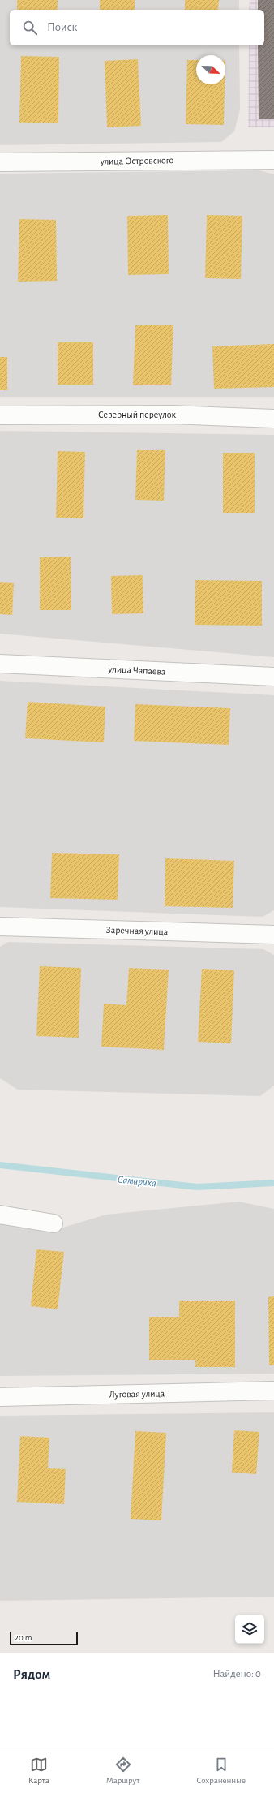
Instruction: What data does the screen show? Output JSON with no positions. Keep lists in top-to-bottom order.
{
  "streets": {
    "street": [
      "улица Островского",
      "Северный переулок",
      "улица Чапаева",
      "Заречная улица",
      "Луговая улица"
    ]
  },
  "water": ["Самариха"],
  "scale_bar": "20 m",
  "north": "bottom right",
  "page": {
    "search": "Поиск",
    "scale": "20 m",
    "heading": ["Рядом", "Найдено: 0"],
    "nav": ["Карта", "Маршрут", "Сохранённые"]
  }
}
